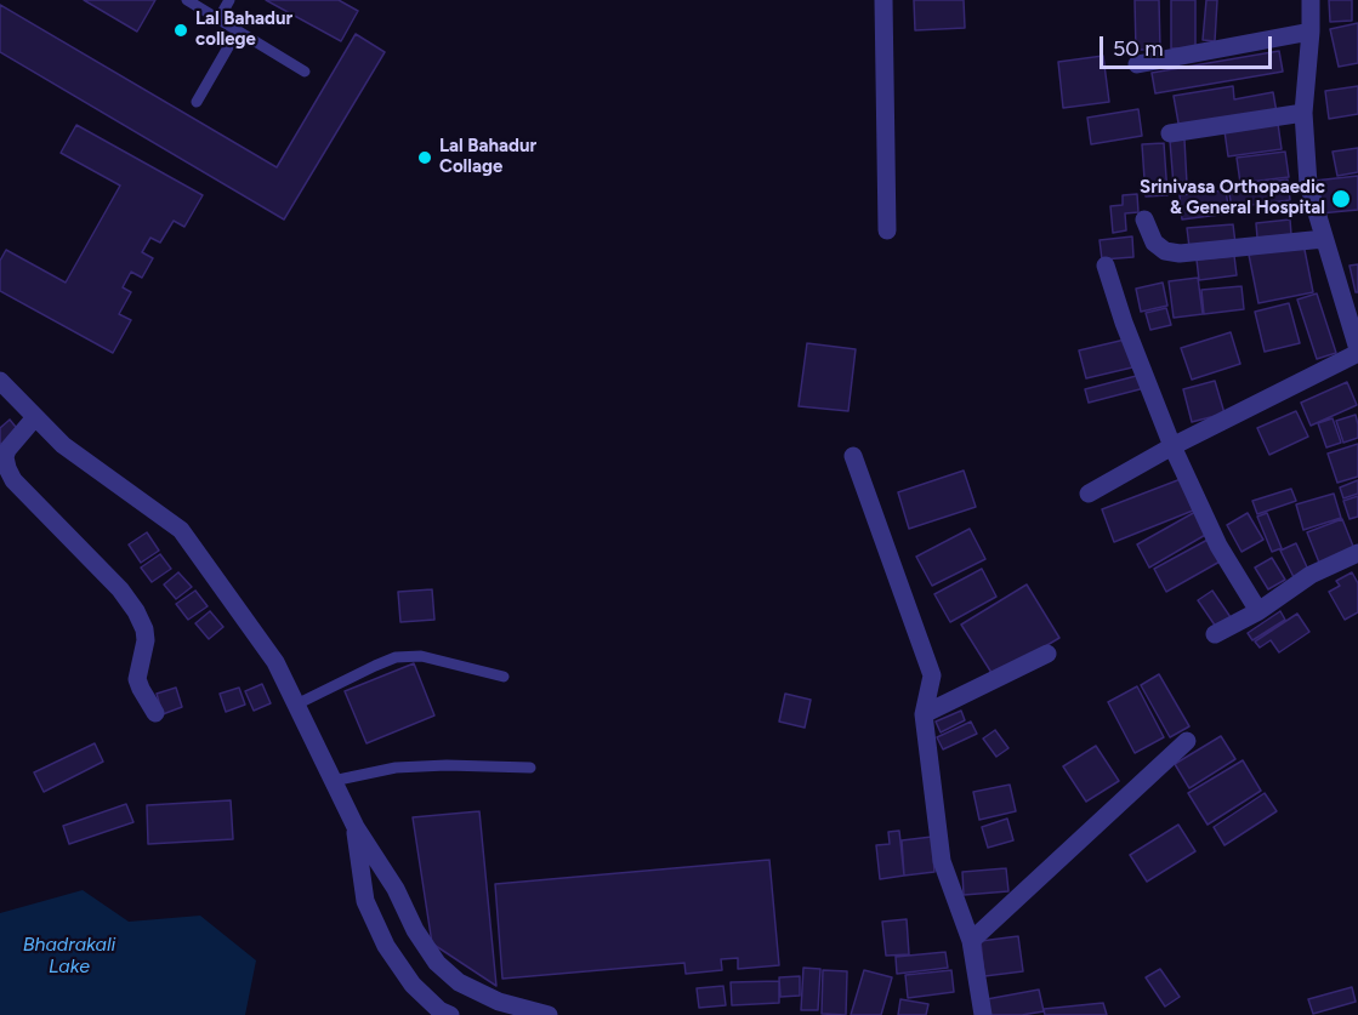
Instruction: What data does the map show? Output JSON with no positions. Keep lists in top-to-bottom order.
{
  "water": ["Bhadrakali Lake"],
  "places": ["Lal Bahadur college", "Lal Bahadur Collage", "Srinivasa Orthopaedic & General Hospital"],
  "scale_bar": "50 m"
}
